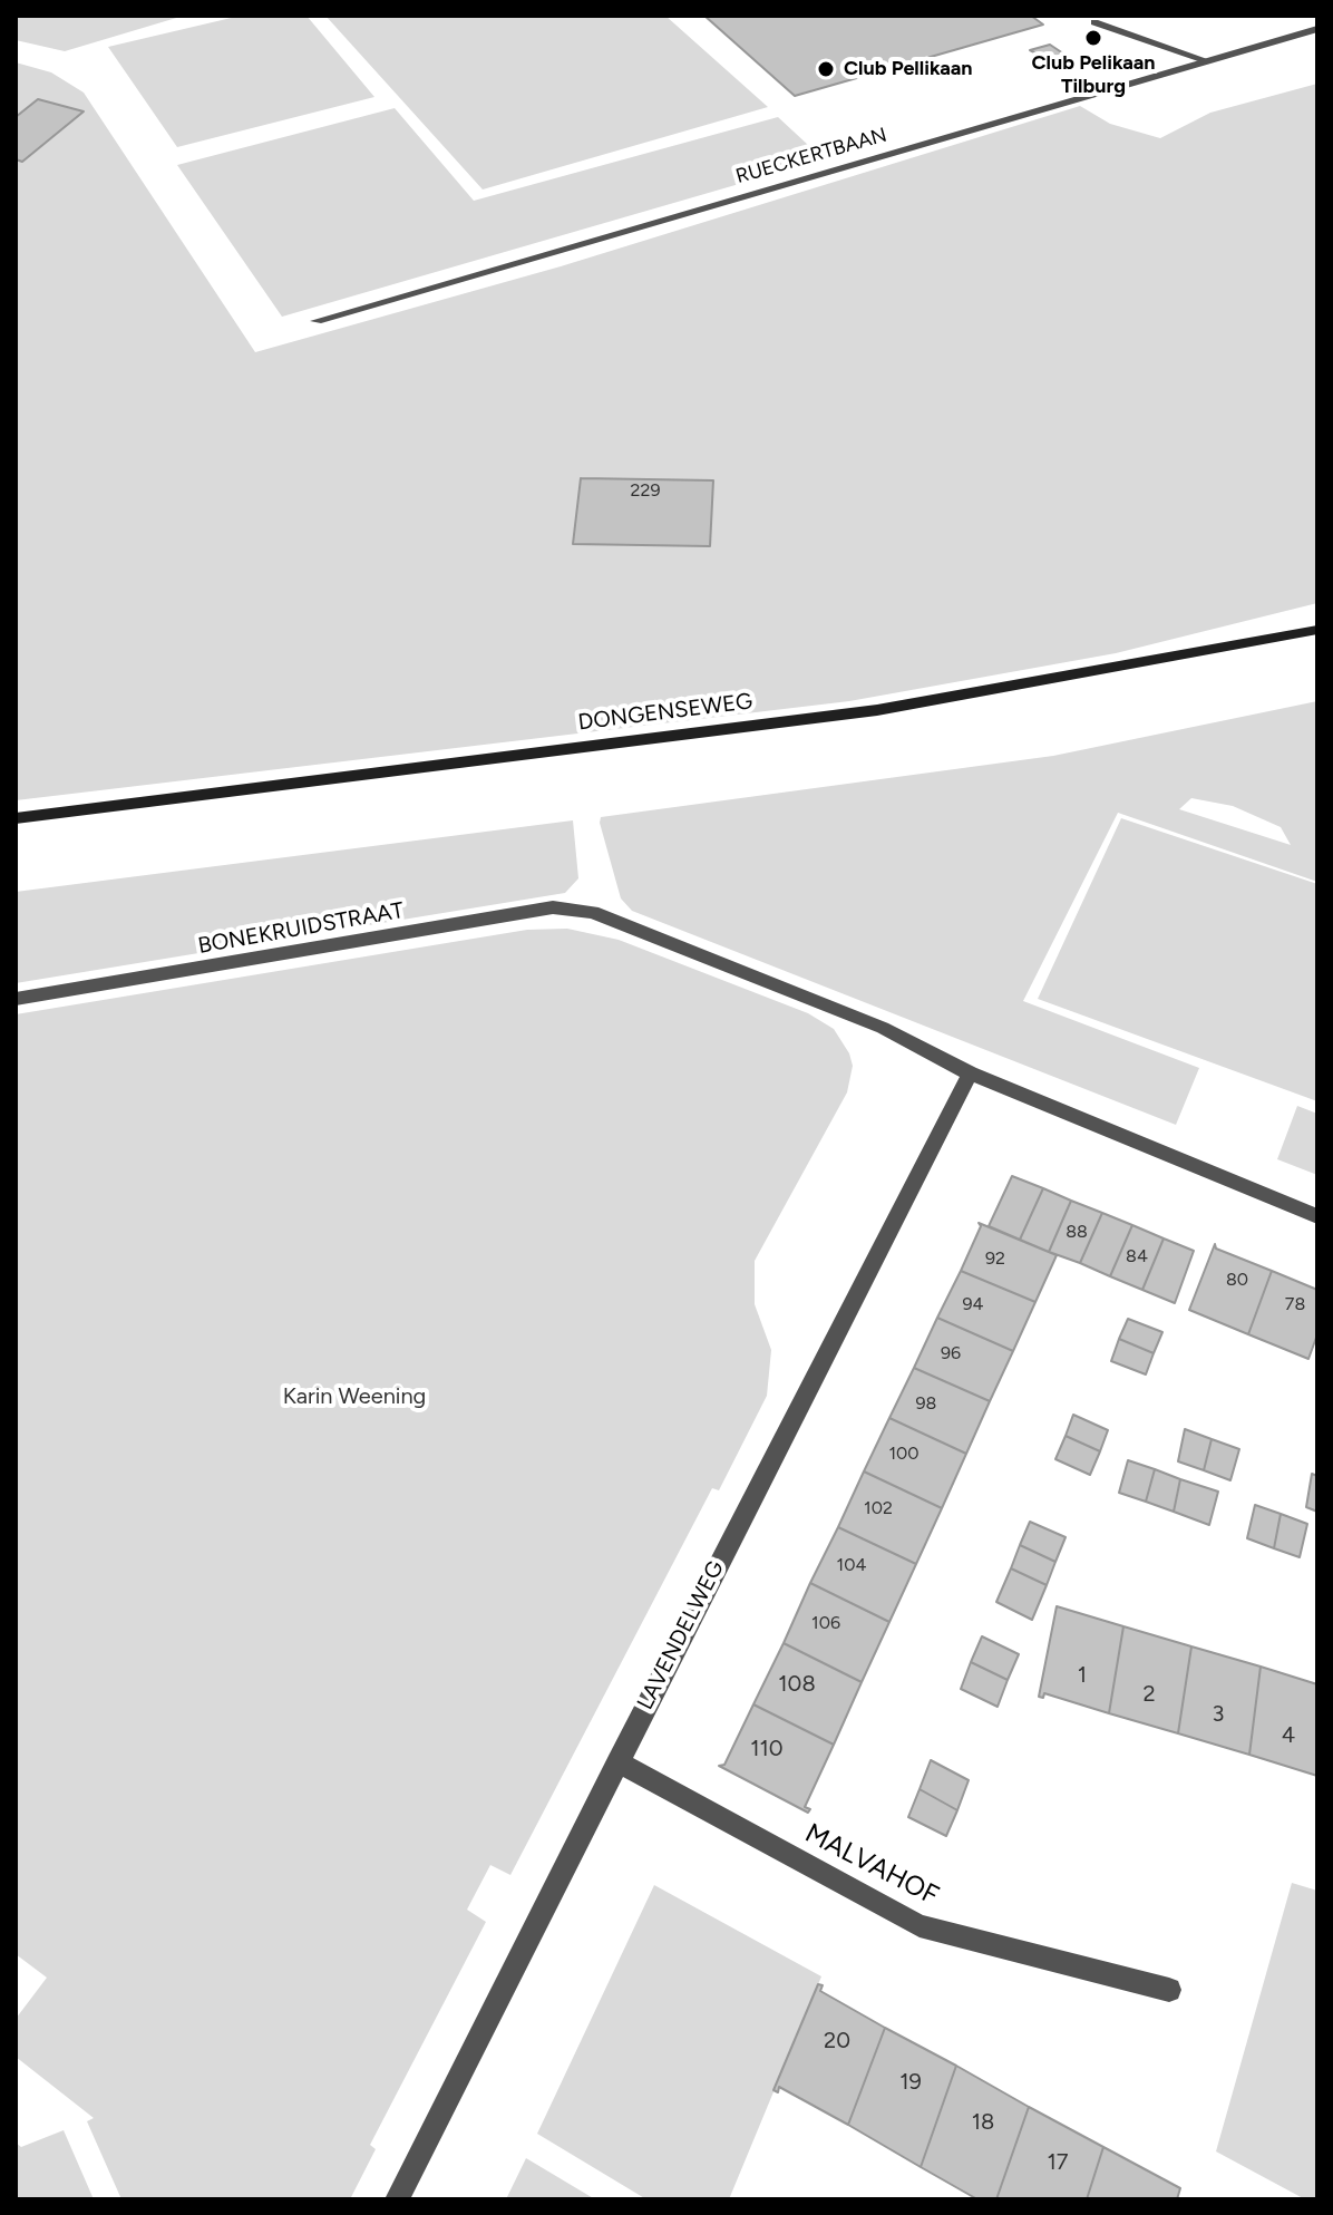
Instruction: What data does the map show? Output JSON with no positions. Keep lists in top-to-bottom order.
{
  "streets": {
    "main road": ["DONGENSEWEG"],
    "street": [
      "RUECKERTBAAN",
      "BONEKRUIDSTRAAT",
      "LAVENDELWEG",
      "MALVAHOF"
    ]
  },
  "crossings": [
    ["BONEKRUIDSTRAAT", "LAVENDELWEG"],
    ["LAVENDELWEG", "MALVAHOF"]
  ],
  "parks": ["Karin Weening"],
  "places": ["Club Pelikaan Tilburg", "Club Pellikaan"],
  "house_numbers": [
    "229",
    "88",
    "84",
    "92",
    "80",
    "94",
    "78",
    "96",
    "98",
    "100",
    "102",
    "104",
    "106",
    "1",
    "108",
    "2",
    "3",
    "4",
    "110",
    "20",
    "19",
    "18",
    "17"
  ]
}
